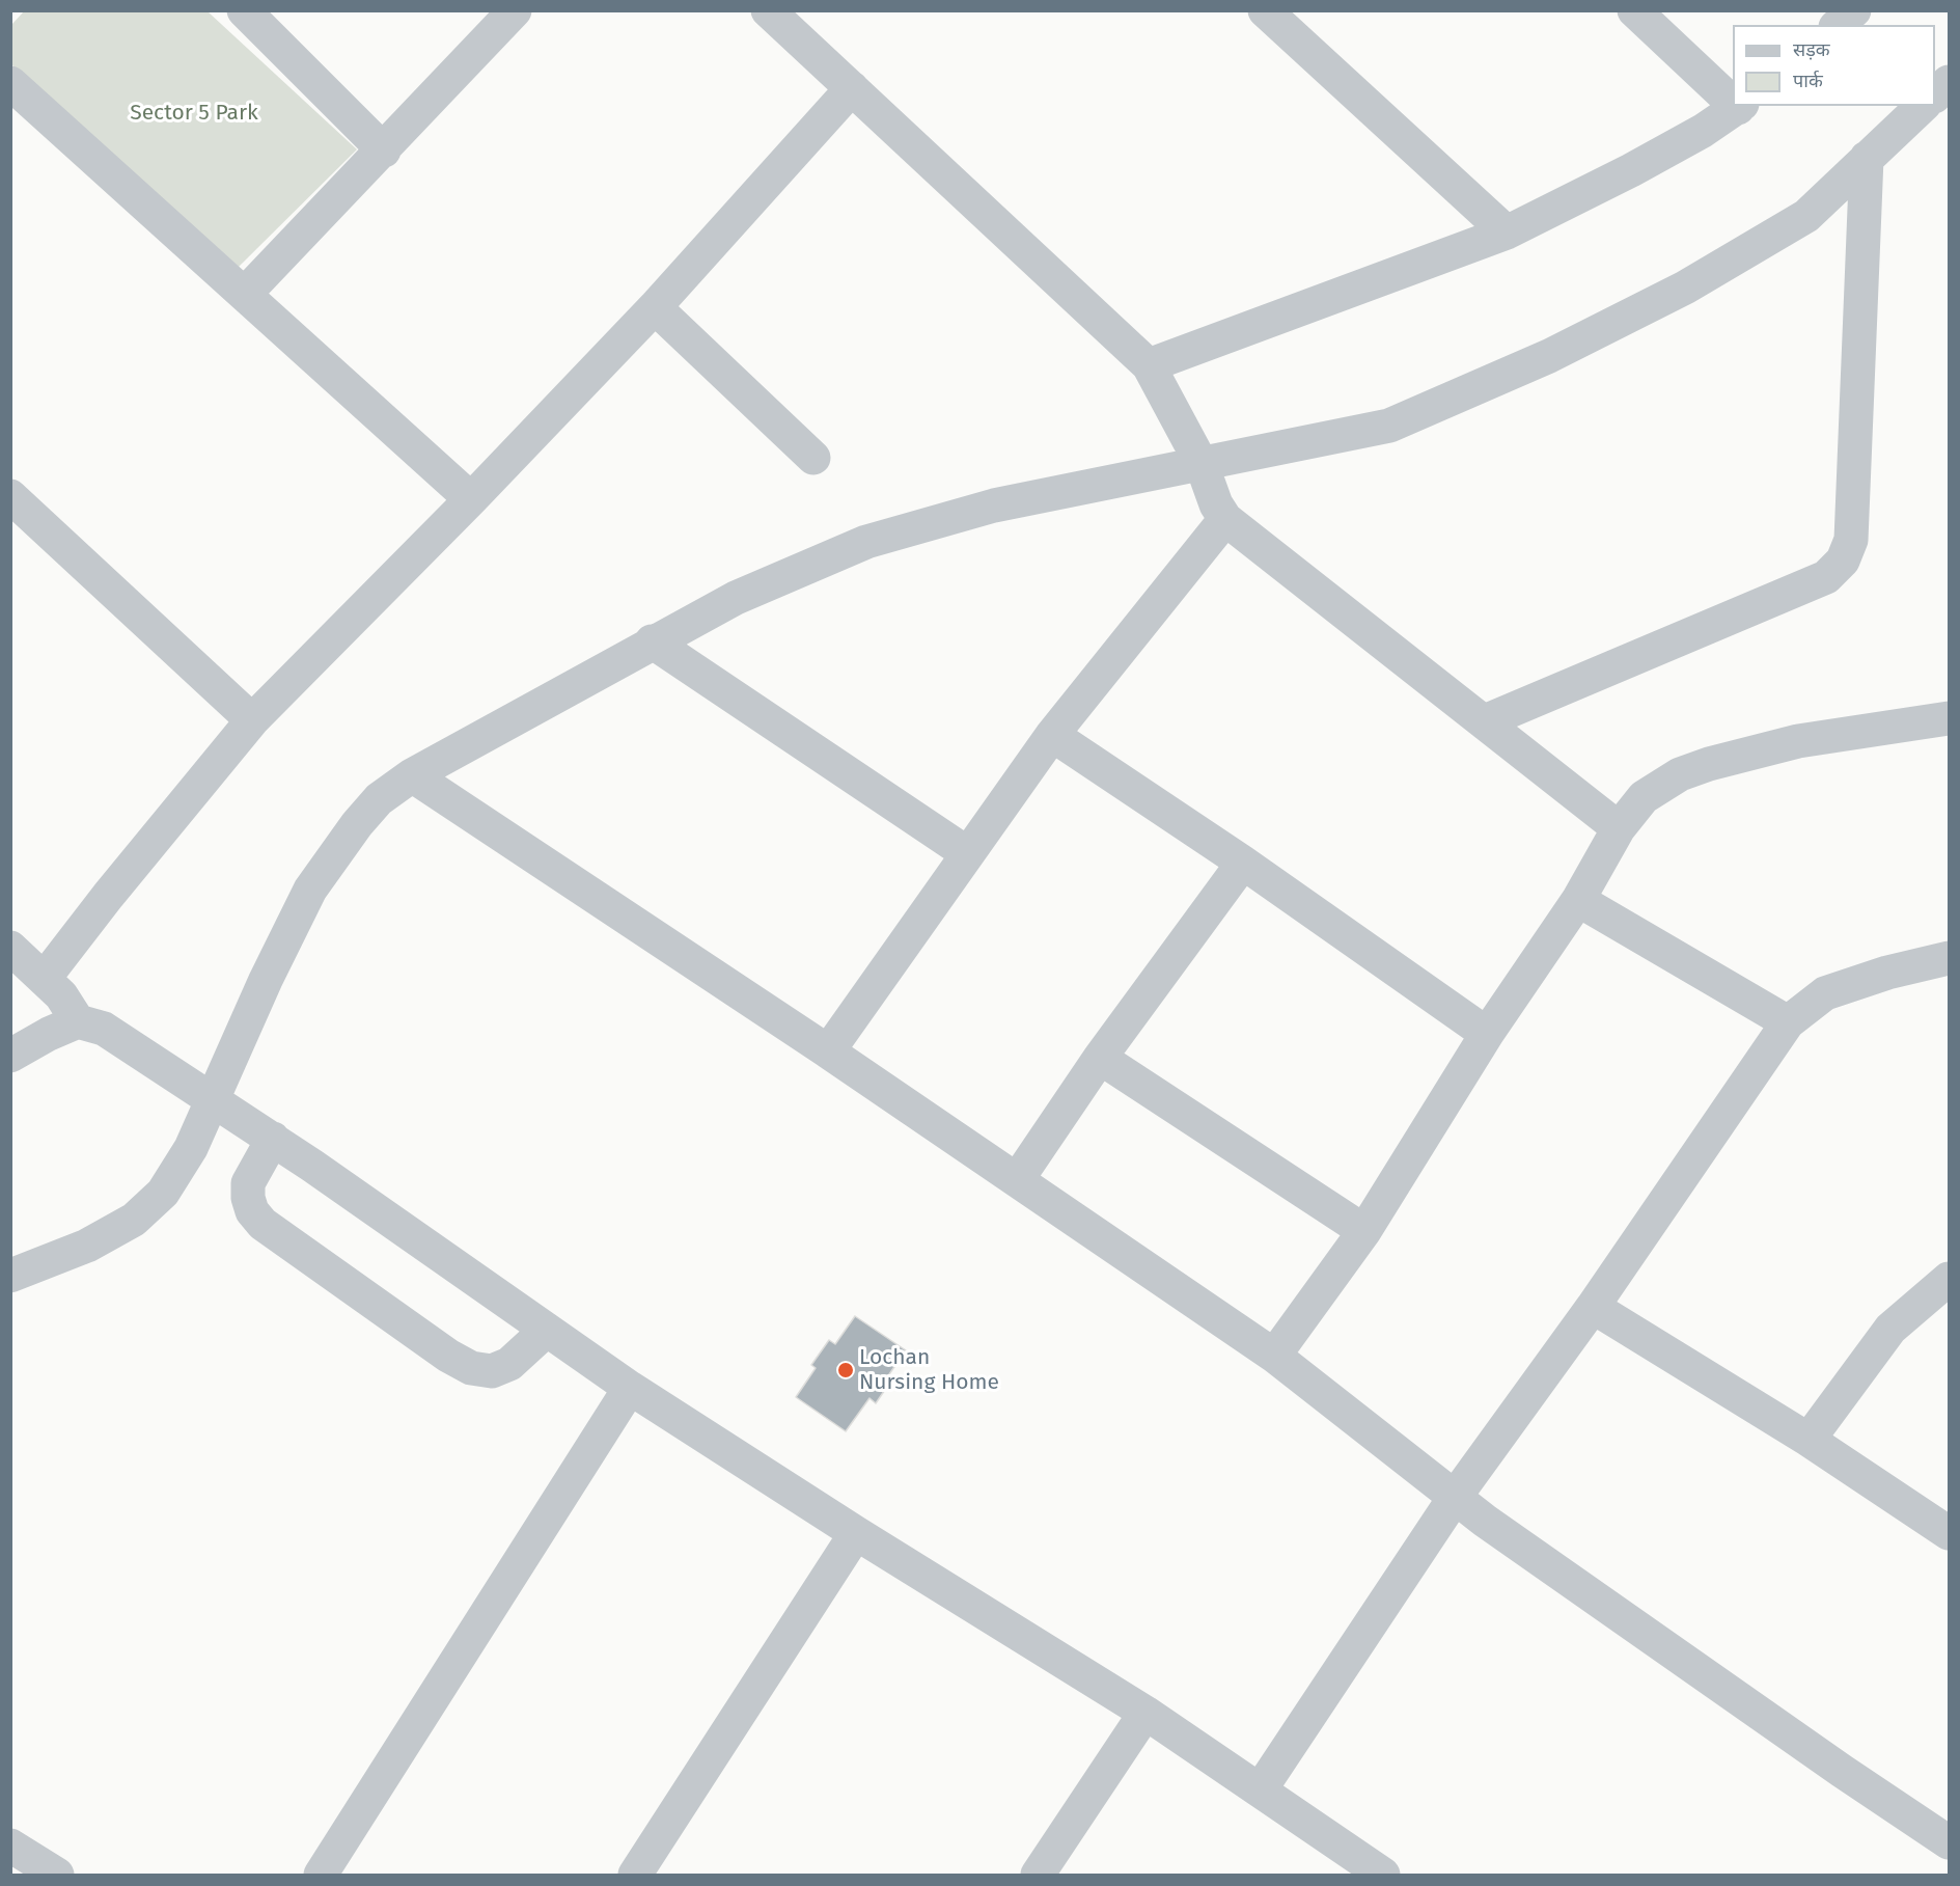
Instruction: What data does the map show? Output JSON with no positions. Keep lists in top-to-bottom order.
{
  "parks": ["Sector 5 Park"],
  "places": ["Lochan Nursing Home"],
  "legend": ["सड़क", "पार्क"]
}
